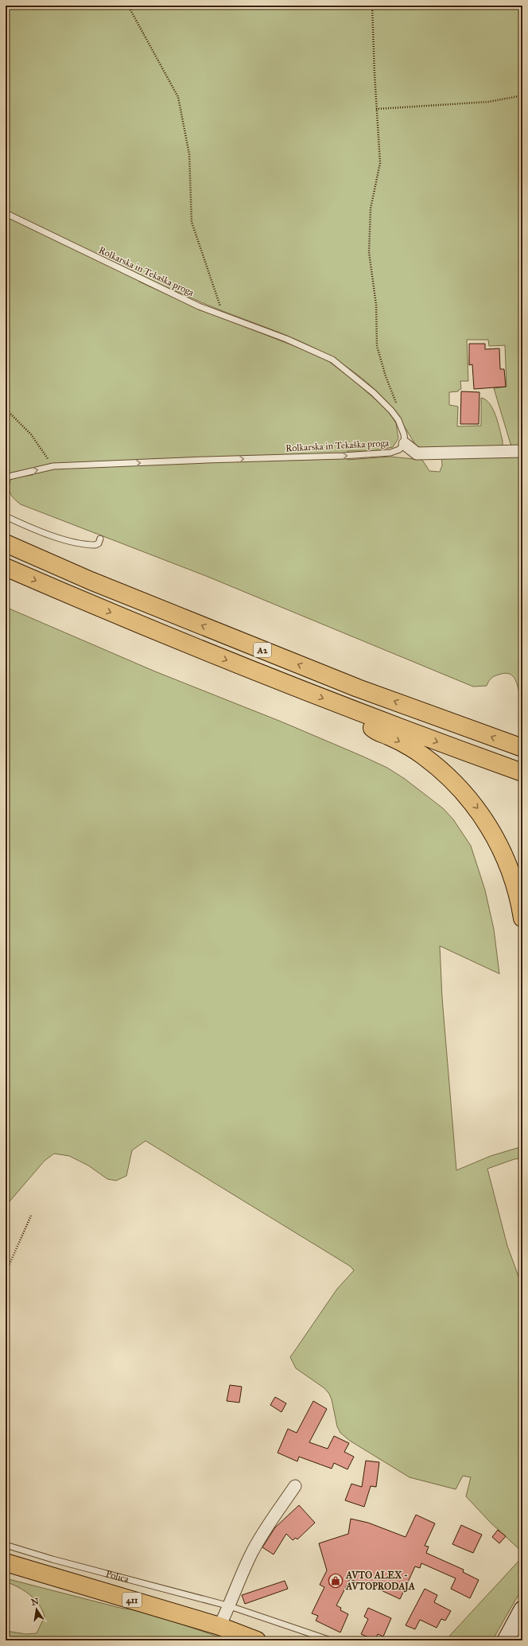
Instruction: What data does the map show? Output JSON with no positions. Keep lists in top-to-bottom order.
{
  "streets": {
    "main road": ["A2", "411"],
    "lane": ["Rolkarska in Tekaška proga", "Polica"]
  },
  "one_way": ["Rolkarska in Tekaška proga"],
  "places": {
    "shop": ["AVTO ALEX - AVTOPRODAJA"]
  },
  "north": "top"
}
